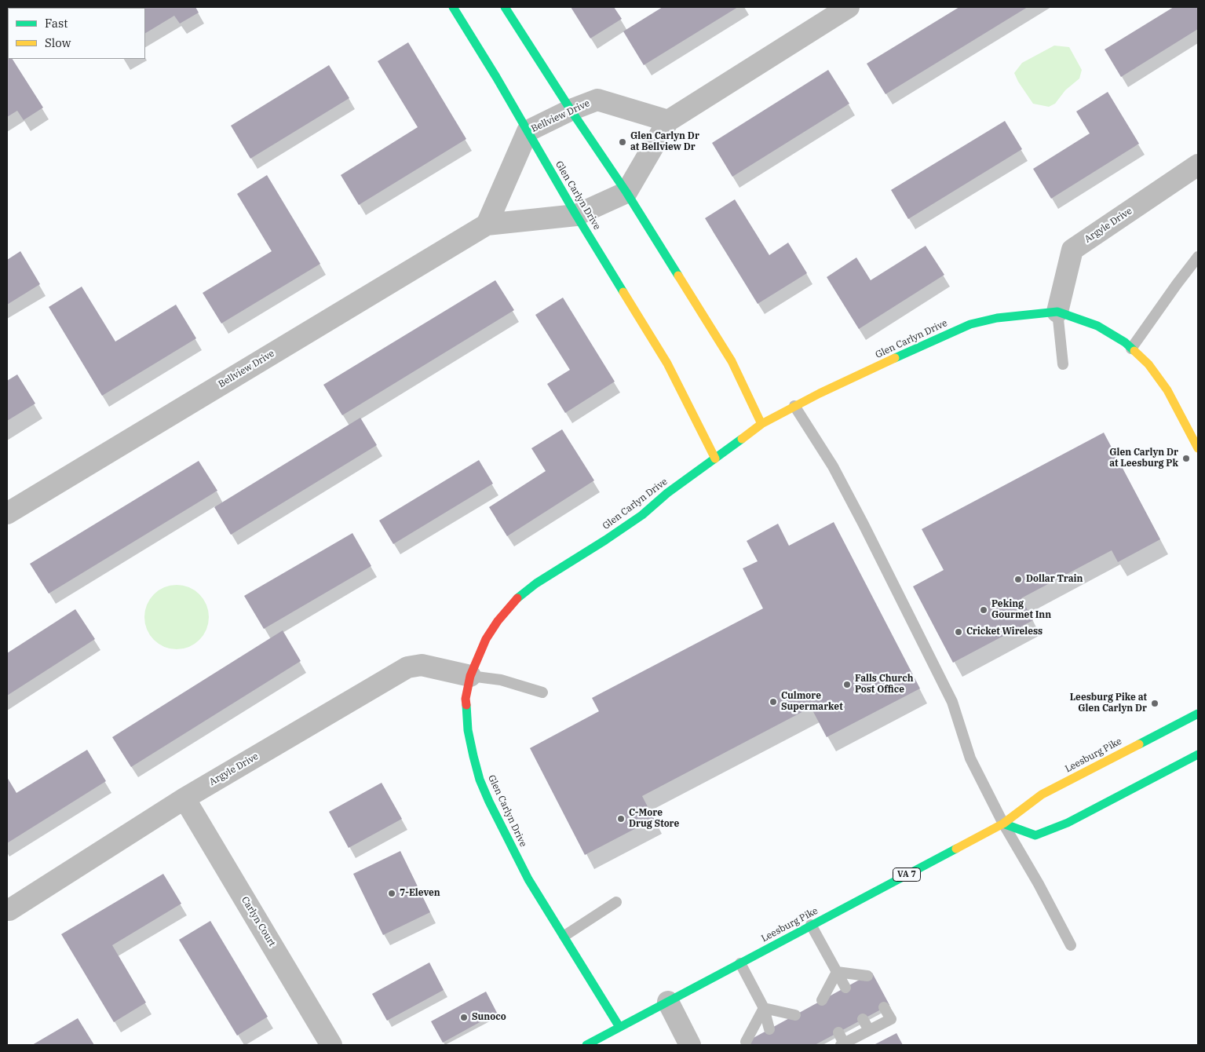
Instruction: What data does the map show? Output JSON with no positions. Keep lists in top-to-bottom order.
{
  "streets": {
    "street": [
      "Bellview Drive",
      "Glen Carlyn Drive",
      "Argyle Drive",
      "Leesburg Pike",
      "VA 7",
      "Carlyn Court"
    ]
  },
  "crossings": [
    ["Bellview Drive", "Glen Carlyn Drive"],
    ["Glen Carlyn Drive", "Argyle Drive"],
    ["Glen Carlyn Drive", "Leesburg Pike"],
    ["Argyle Drive", "Carlyn Court"]
  ],
  "places": [
    "Glen Carlyn Dr at Bellview Dr",
    "Glen Carlyn Dr at Leesburg Pk",
    "Dollar Train",
    "Peking Gourmet Inn",
    "Cricket Wireless",
    "Falls Church Post Office",
    "Culmore Supermarket",
    "Leesburg Pike at Glen Carlyn Dr",
    "C-More Drug Store",
    "7-Eleven",
    "Sunoco"
  ],
  "legend": ["Fast", "Slow"]
}
